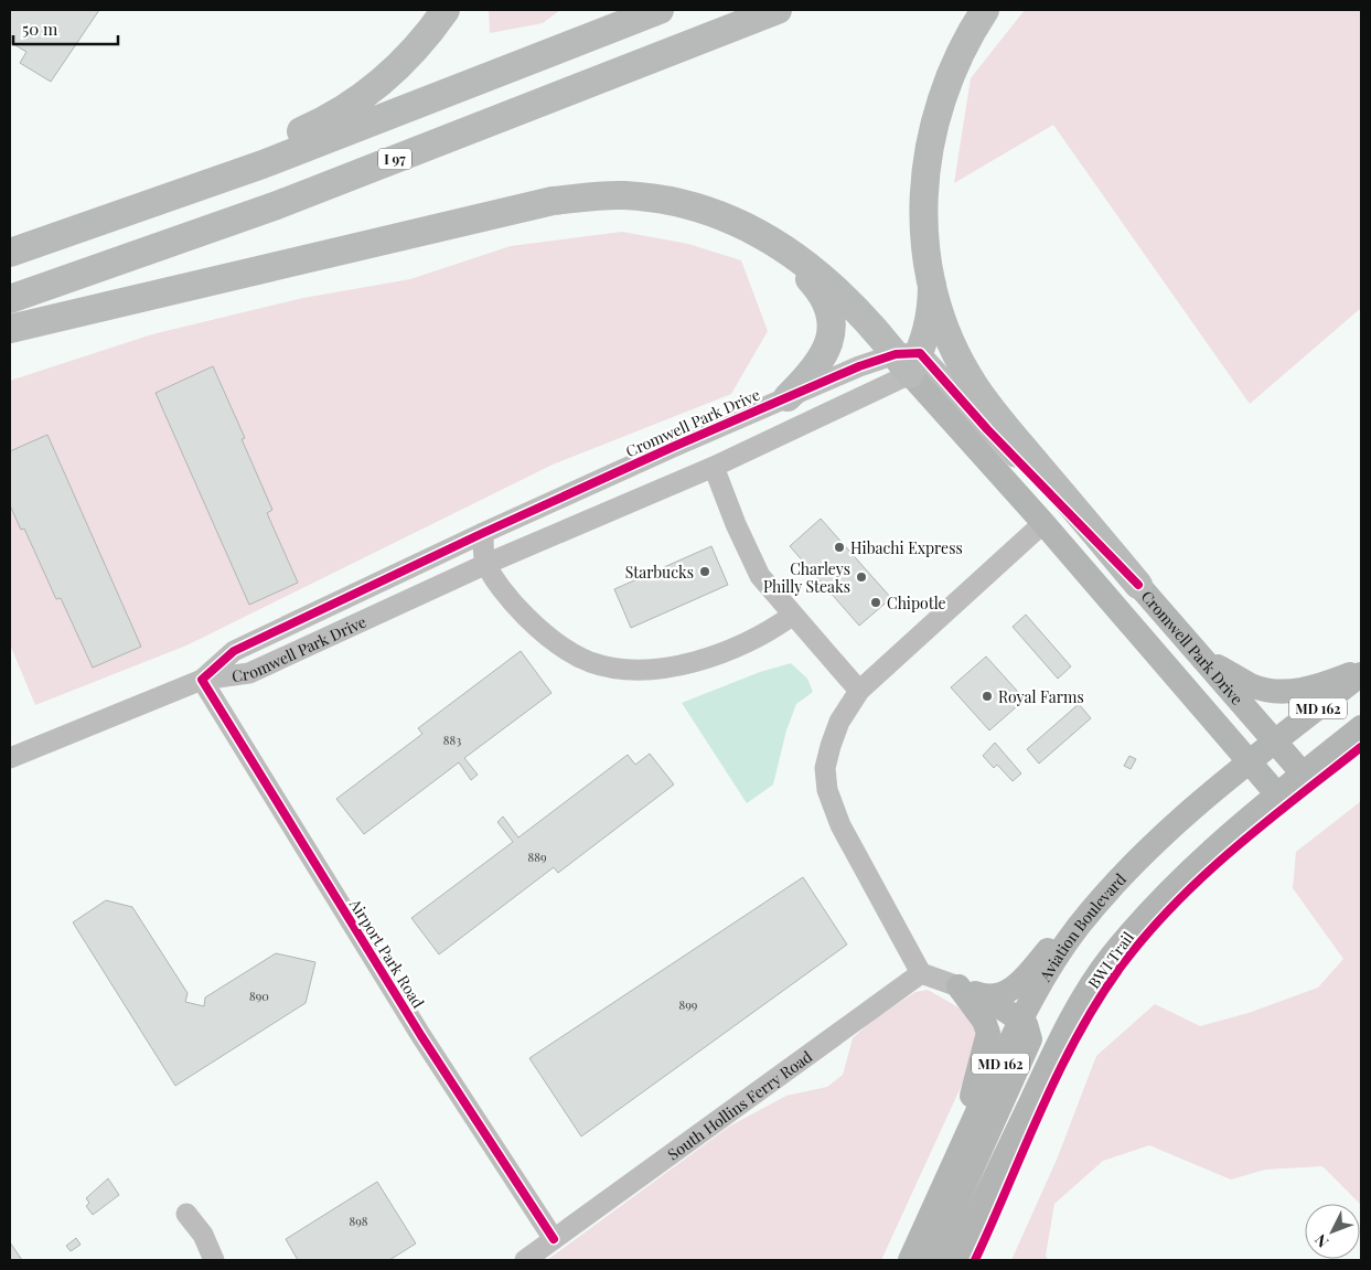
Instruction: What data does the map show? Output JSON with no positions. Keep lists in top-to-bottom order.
{
  "streets": {
    "highway": ["I 97"],
    "main road": ["Cromwell Park Drive", "MD 162", "Aviation Boulevard"],
    "street": ["Airport Park Road", "South Hollins Ferry Road"],
    "cycle path": ["BWI Trail"]
  },
  "crossings": [
    ["Cromwell Park Drive", "MD 162"],
    ["Cromwell Park Drive", "Aviation Boulevard"],
    ["Cromwell Park Drive", "Airport Park Road"],
    ["Airport Park Road", "South Hollins Ferry Road"]
  ],
  "places": [
    "Hibachi Express",
    "Starbucks",
    "Charleys Philly Steaks",
    "Chipotle",
    "Royal Farms"
  ],
  "house_numbers": [
    "883",
    "889",
    "890",
    "899",
    "898"
  ],
  "scale_bar": "50 m",
  "north": "bottom left"
}
